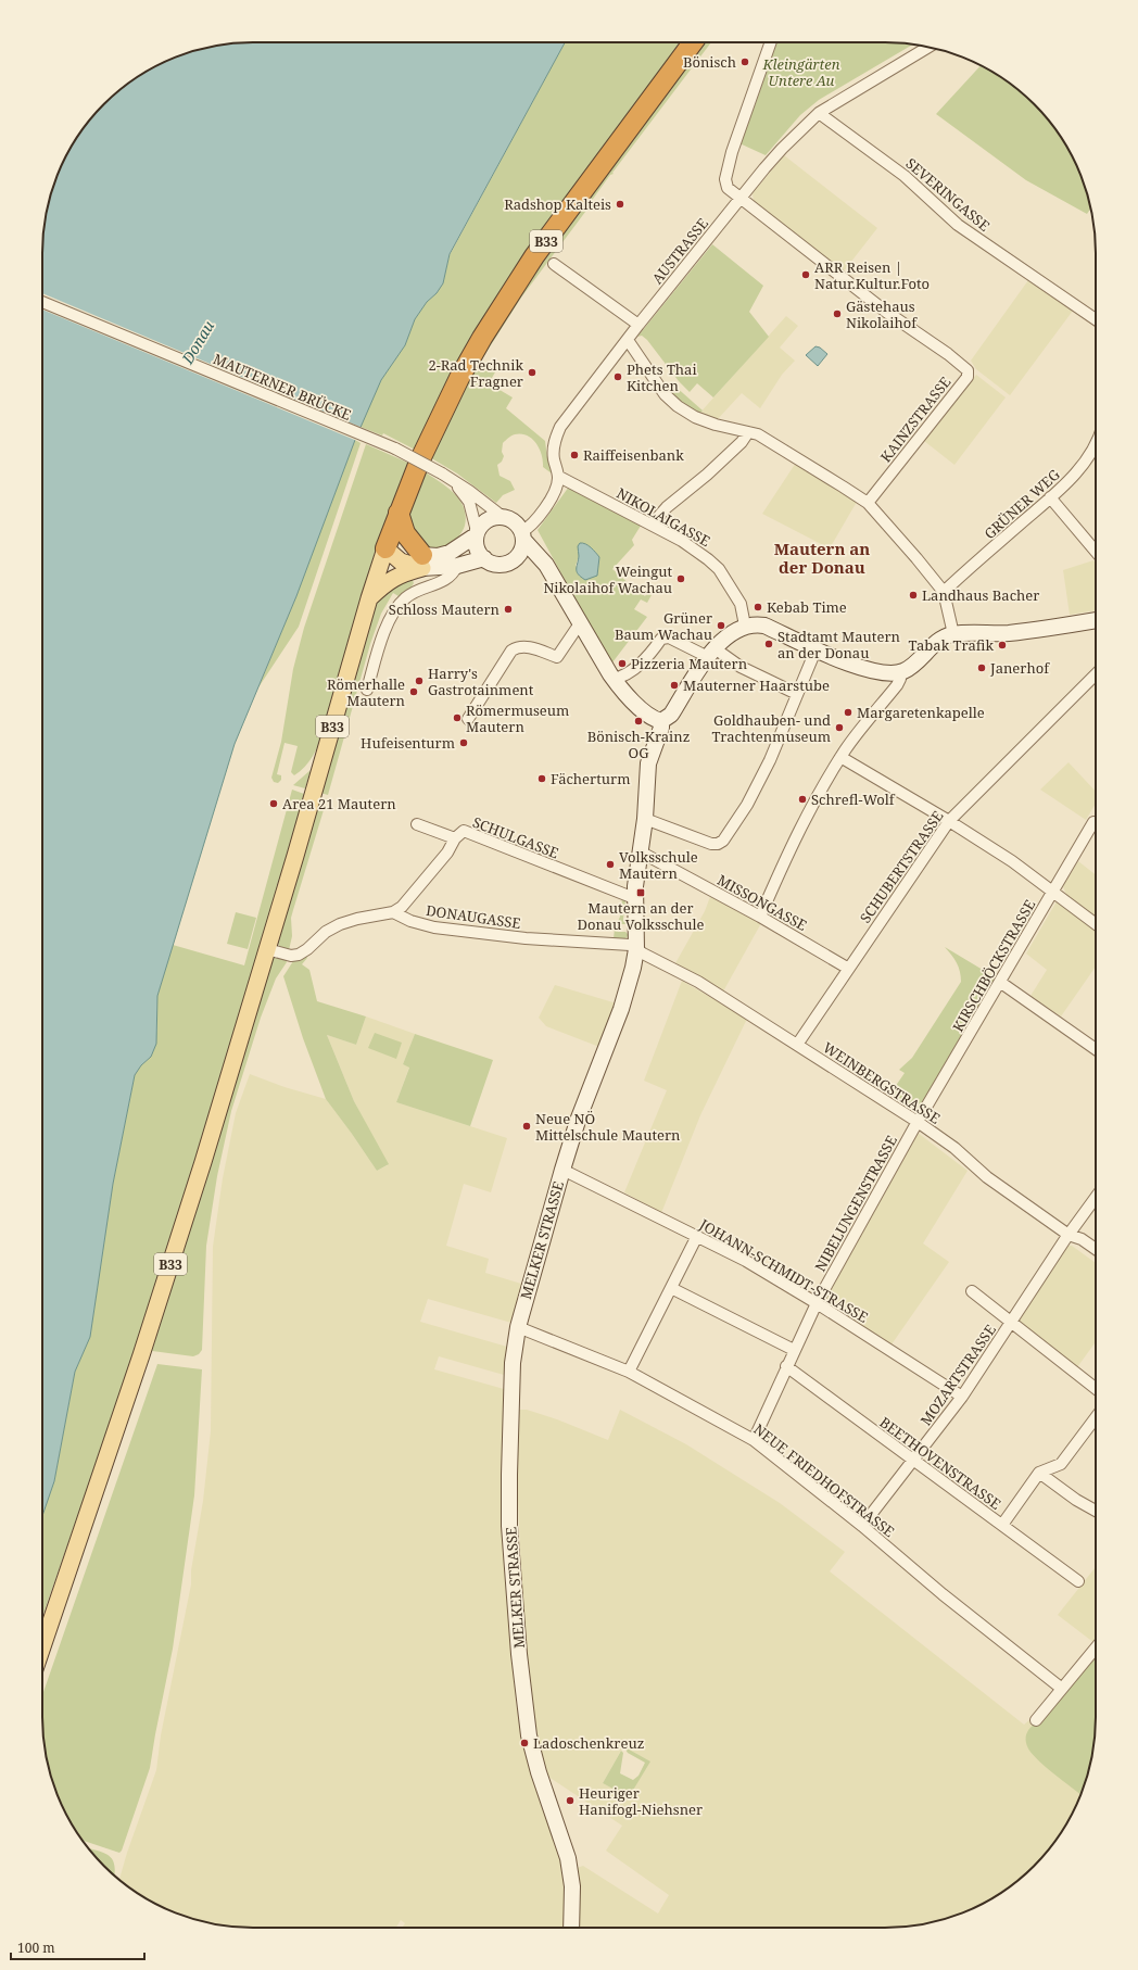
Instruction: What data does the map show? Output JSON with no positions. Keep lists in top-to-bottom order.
{
  "streets": {
    "highway": ["B33"],
    "street": [
      "SEVERINGASSE",
      "AUSTRASSE",
      "MAUTERNER BRÜCKE",
      "KAINZSTRASSE",
      "GRÜNER WEG",
      "NIKOLAIGASSE",
      "SCHULGASSE",
      "SCHUBERTSTRASSE",
      "MISSONGASSE",
      "DONAUGASSE",
      "KIRSCHBÖCKSTRASSE",
      "WEINBERGSTRASSE",
      "NIBELUNGENSTRASSE",
      "MELKER STRASSE",
      "JOHANN-SCHMIDT-STRASSE",
      "MOZARTSTRASSE",
      "BEETHOVENSTRASSE",
      "NEUE FRIEDHOFSTRASSE"
    ]
  },
  "crossings": [
    ["SEVERINGASSE", "AUSTRASSE"],
    ["AUSTRASSE", "MAUTERNER BRÜCKE"],
    ["AUSTRASSE", "KAINZSTRASSE"],
    ["AUSTRASSE", "NIKOLAIGASSE"],
    ["SCHULGASSE", "DONAUGASSE"],
    ["SCHULGASSE", "MELKER STRASSE"],
    ["SCHUBERTSTRASSE", "MISSONGASSE"],
    ["SCHUBERTSTRASSE", "WEINBERGSTRASSE"],
    ["MISSONGASSE", "MELKER STRASSE"],
    ["DONAUGASSE", "WEINBERGSTRASSE"],
    ["DONAUGASSE", "MELKER STRASSE"],
    ["KIRSCHBÖCKSTRASSE", "WEINBERGSTRASSE"],
    ["KIRSCHBÖCKSTRASSE", "NIBELUNGENSTRASSE"],
    ["WEINBERGSTRASSE", "NIBELUNGENSTRASSE"],
    ["WEINBERGSTRASSE", "MELKER STRASSE"],
    ["WEINBERGSTRASSE", "MOZARTSTRASSE"],
    ["NIBELUNGENSTRASSE", "JOHANN-SCHMIDT-STRASSE"],
    ["NIBELUNGENSTRASSE", "BEETHOVENSTRASSE"],
    ["NIBELUNGENSTRASSE", "NEUE FRIEDHOFSTRASSE"],
    ["MELKER STRASSE", "JOHANN-SCHMIDT-STRASSE"],
    ["MELKER STRASSE", "NEUE FRIEDHOFSTRASSE"],
    ["JOHANN-SCHMIDT-STRASSE", "MOZARTSTRASSE"],
    ["MOZARTSTRASSE", "BEETHOVENSTRASSE"],
    ["MOZARTSTRASSE", "NEUE FRIEDHOFSTRASSE"]
  ],
  "districts": ["Mautern an der Donau"],
  "water": ["Donau"],
  "parks": ["Kleingärten Untere Au"],
  "places": {
    "other": [
      "Bönisch",
      "Radshop Kalteis",
      "ARR Reisen | Natur.Kultur.Foto",
      "Gästehaus Nikolaihof",
      "2-Rad Technik Fragner",
      "Phets Thai Kitchen",
      "Raiffeisenbank",
      "Weingut Nikolaihof Wachau",
      "Landhaus Bacher",
      "Kebab Time",
      "Schloss Mautern",
      "Grüner Baum Wachau",
      "Stadtamt Mautern an der Donau",
      "Tabak Trafik",
      "Pizzeria Mautern",
      "Janerhof",
      "Harry's Gastrotainment",
      "Mauterner Haarstube",
      "Römerhalle Mautern",
      "Margaretenkapelle",
      "Römermuseum Mautern",
      "Bönisch-Krainz OG",
      "Goldhauben- und Trachtenmuseum",
      "Hufeisenturm",
      "Fächerturm",
      "Schrefl-Wolf",
      "Area 21 Mautern",
      "Volksschule Mautern",
      "Neue NÖ Mittelschule Mautern",
      "Ladoschenkreuz",
      "Heuriger Hanifogl-Niehsner"
    ],
    "transit": ["Mautern an der Donau Volksschule"]
  },
  "scale_bar": "100 m"
}
